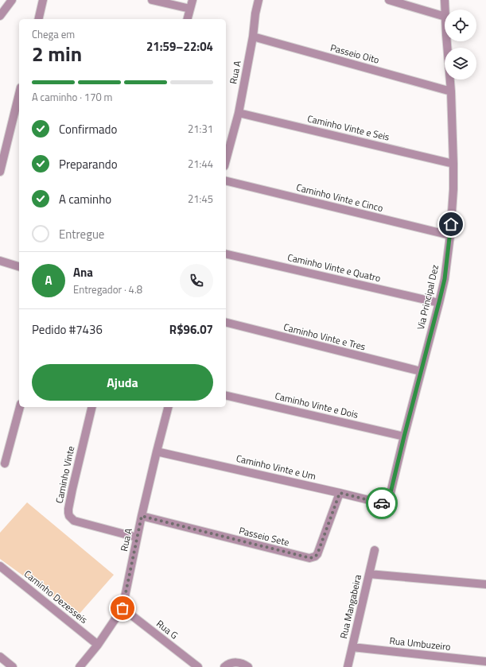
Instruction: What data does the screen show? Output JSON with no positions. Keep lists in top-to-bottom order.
{
  "streets": {
    "street": [
      "Passeio Oito",
      "Rua A",
      "Caminho Vinte e Seis",
      "Caminho Vinte e Cinco",
      "Caminho Vinte e Quatro",
      "Via Principal Dez",
      "Caminho Vinte e Tres",
      "Caminho Vinte e Dois",
      "Caminho Vinte e Um",
      "Caminho Vinte",
      "Passeio Sete",
      "Caminho Dezesseis",
      "Rua Mangabeira",
      "Rua G",
      "Rua Umbuzeiro"
    ]
  },
  "crossings": [
    ["Passeio Oito", "Rua A"],
    ["Passeio Oito", "Via Principal Dez"],
    ["Rua A", "Caminho Vinte e Seis"],
    ["Rua A", "Caminho Vinte e Um"],
    ["Rua A", "Caminho Vinte"],
    ["Rua A", "Passeio Sete"],
    ["Rua A", "Caminho Dezesseis"],
    ["Rua A", "Rua G"],
    ["Caminho Vinte e Seis", "Via Principal Dez"],
    ["Caminho Vinte e Cinco", "Via Principal Dez"],
    ["Caminho Vinte e Quatro", "Via Principal Dez"],
    ["Via Principal Dez", "Caminho Vinte e Tres"],
    ["Via Principal Dez", "Caminho Vinte e Dois"],
    ["Via Principal Dez", "Caminho Vinte e Um"],
    ["Caminho Vinte e Um", "Passeio Sete"],
    ["Rua Mangabeira", "Rua Umbuzeiro"]
  ],
  "page": {
    "heading": ["2 min", "Chega em", "21:59–22:04"],
    "panel": [
      "Ana",
      "Entregador · 4.8",
      "Pedido #7436",
      "R$96.07"
    ],
    "bar": "A caminho · 170 m",
    "list": [
      ["Confirmado", "21:31"],
      ["Preparando", "21:44"],
      ["A caminho", "21:45"],
      "Entregue"
    ],
    "round": "A",
    "buttons": "Ajuda"
  }
}
